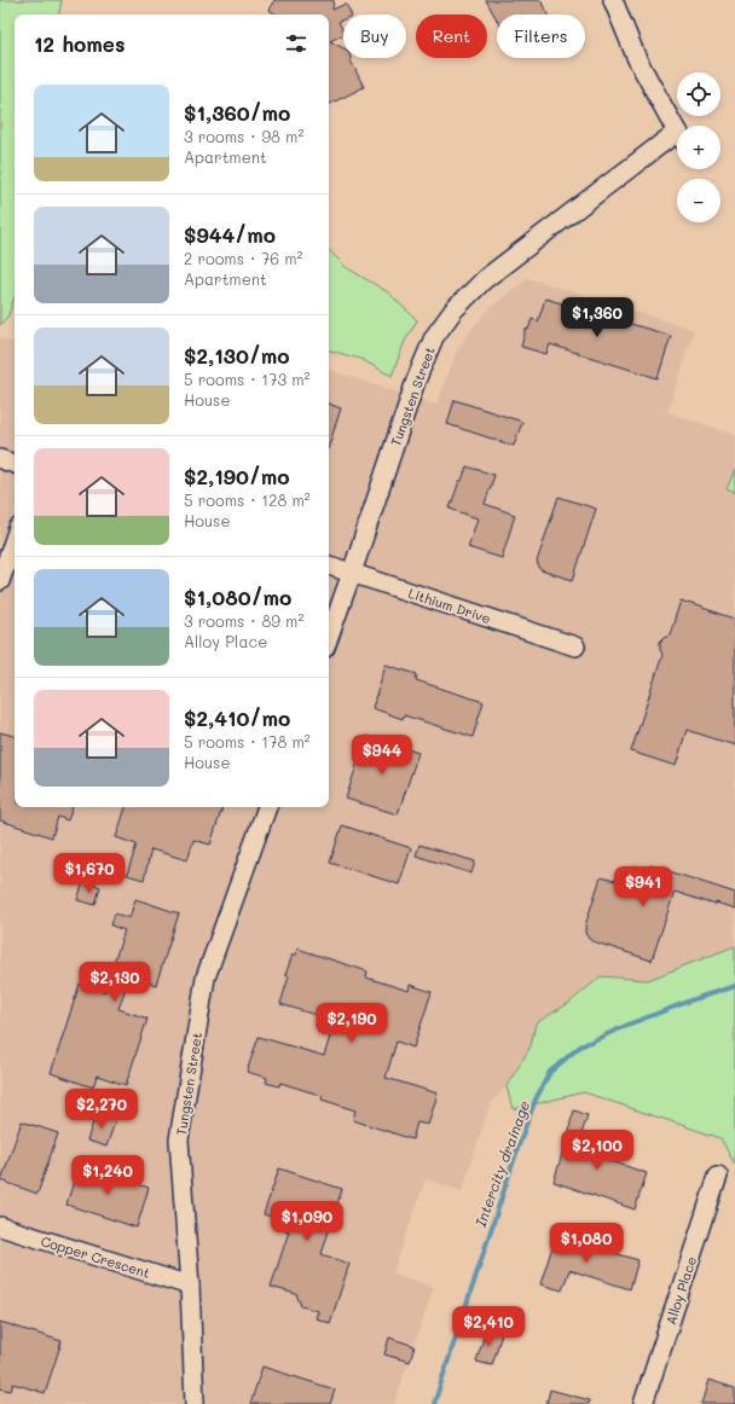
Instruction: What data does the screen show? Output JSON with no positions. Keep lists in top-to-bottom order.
{
  "streets": {
    "street": [
      "Tungsten Street",
      "Lithium Drive",
      "Copper Crescent",
      "Alloy Place"
    ]
  },
  "crossings": [
    ["Tungsten Street", "Lithium Drive"],
    ["Tungsten Street", "Copper Crescent"]
  ],
  "water": ["Intercity drainage"],
  "page": {
    "chip": ["Buy", "Rent", "Filters"],
    "heading": "12 homes",
    "map_buttons": ["+", "−"],
    "list": [
      {
        "name": "$1,360/mo",
        "note": "3 rooms · 98 m² · Apartment"
      },
      {
        "name": "$944/mo",
        "note": "2 rooms · 76 m² · Apartment"
      },
      {
        "name": "$2,130/mo",
        "note": "5 rooms · 173 m² · House"
      },
      {
        "name": "$2,190/mo",
        "note": "5 rooms · 128 m² · House"
      },
      {
        "name": "$1,080/mo",
        "note": "3 rooms · 89 m² · Alloy Place"
      },
      {
        "name": "$2,410/mo",
        "note": "5 rooms · 178 m² · House"
      }
    ],
    "price": [
      "$1,360",
      "$944",
      "$1,670",
      "$941",
      "$2,130",
      "$2,190",
      "$2,270",
      "$2,100",
      "$1,240",
      "$1,090",
      "$1,080",
      "$2,410"
    ]
  }
}
